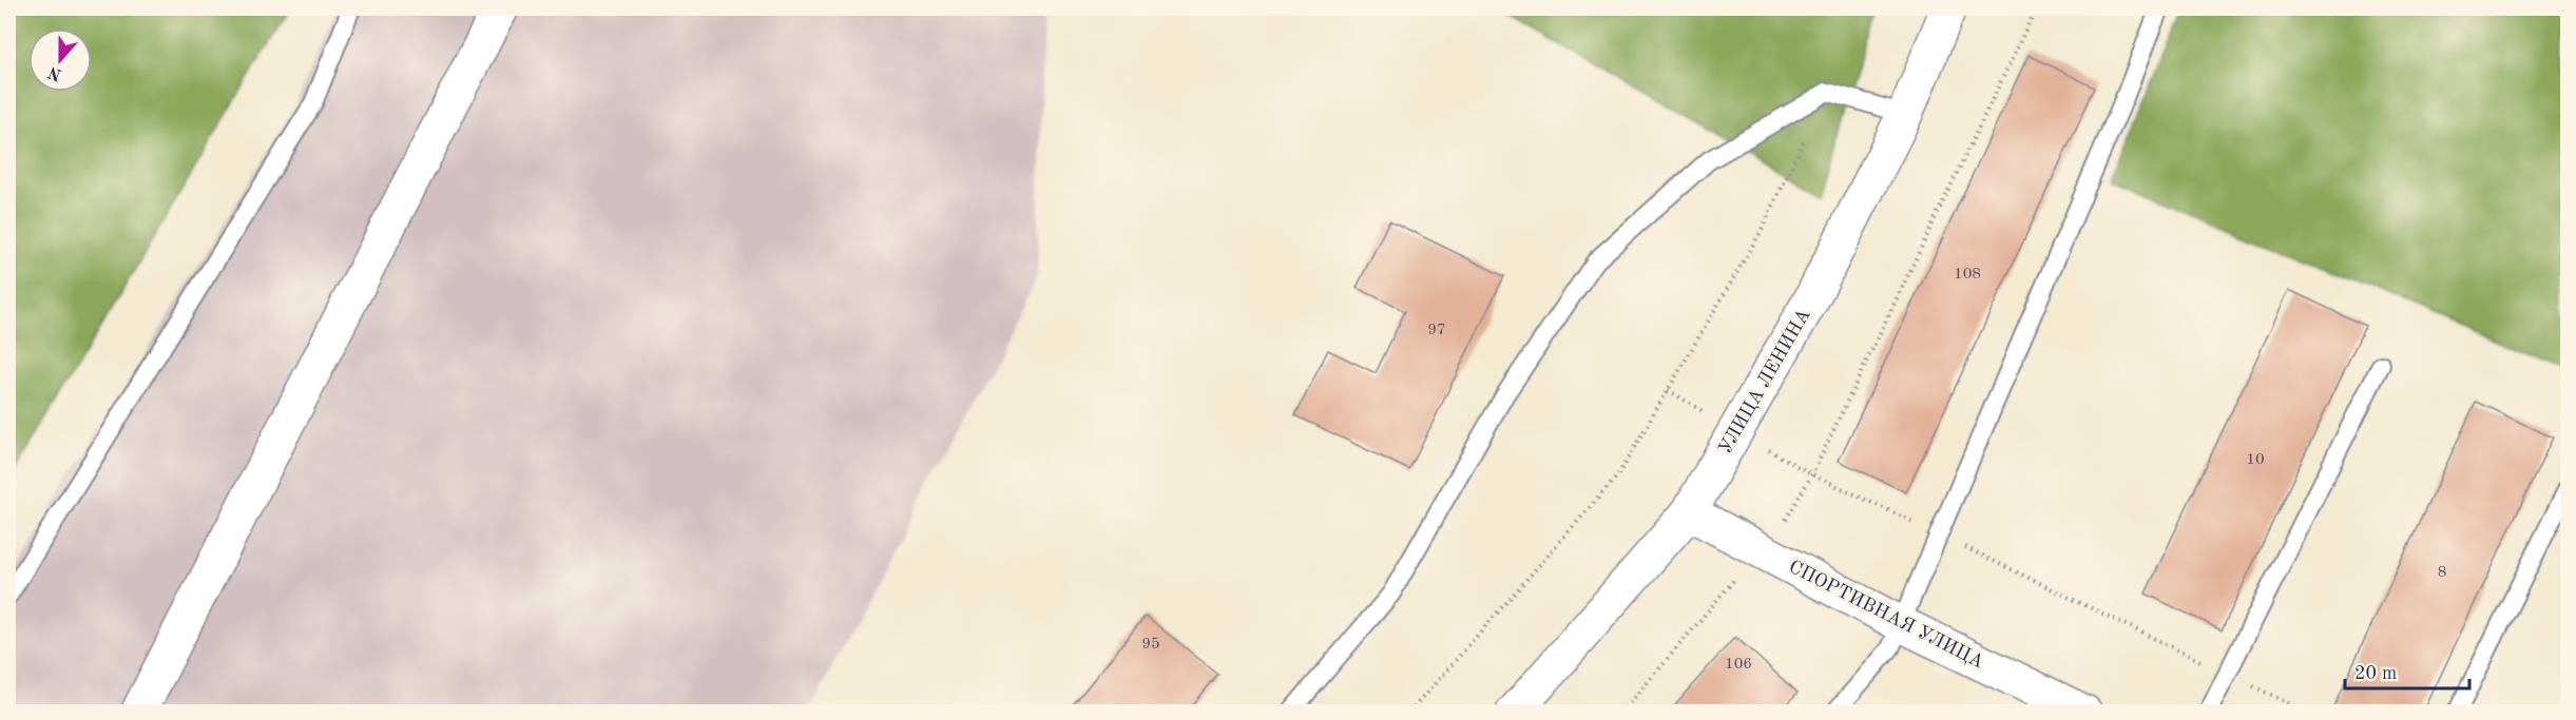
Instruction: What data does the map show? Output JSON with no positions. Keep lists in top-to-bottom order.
{
  "streets": {
    "street": ["УЛИЦА ЛЕНИНА", "СПОРТИВНАЯ УЛИЦА"]
  },
  "crossings": [
    ["УЛИЦА ЛЕНИНА", "СПОРТИВНАЯ УЛИЦА"]
  ],
  "house_numbers": [
    "108",
    "97",
    "10",
    "8",
    "95",
    "106"
  ],
  "scale_bar": "20 m",
  "north": "bottom"
}
